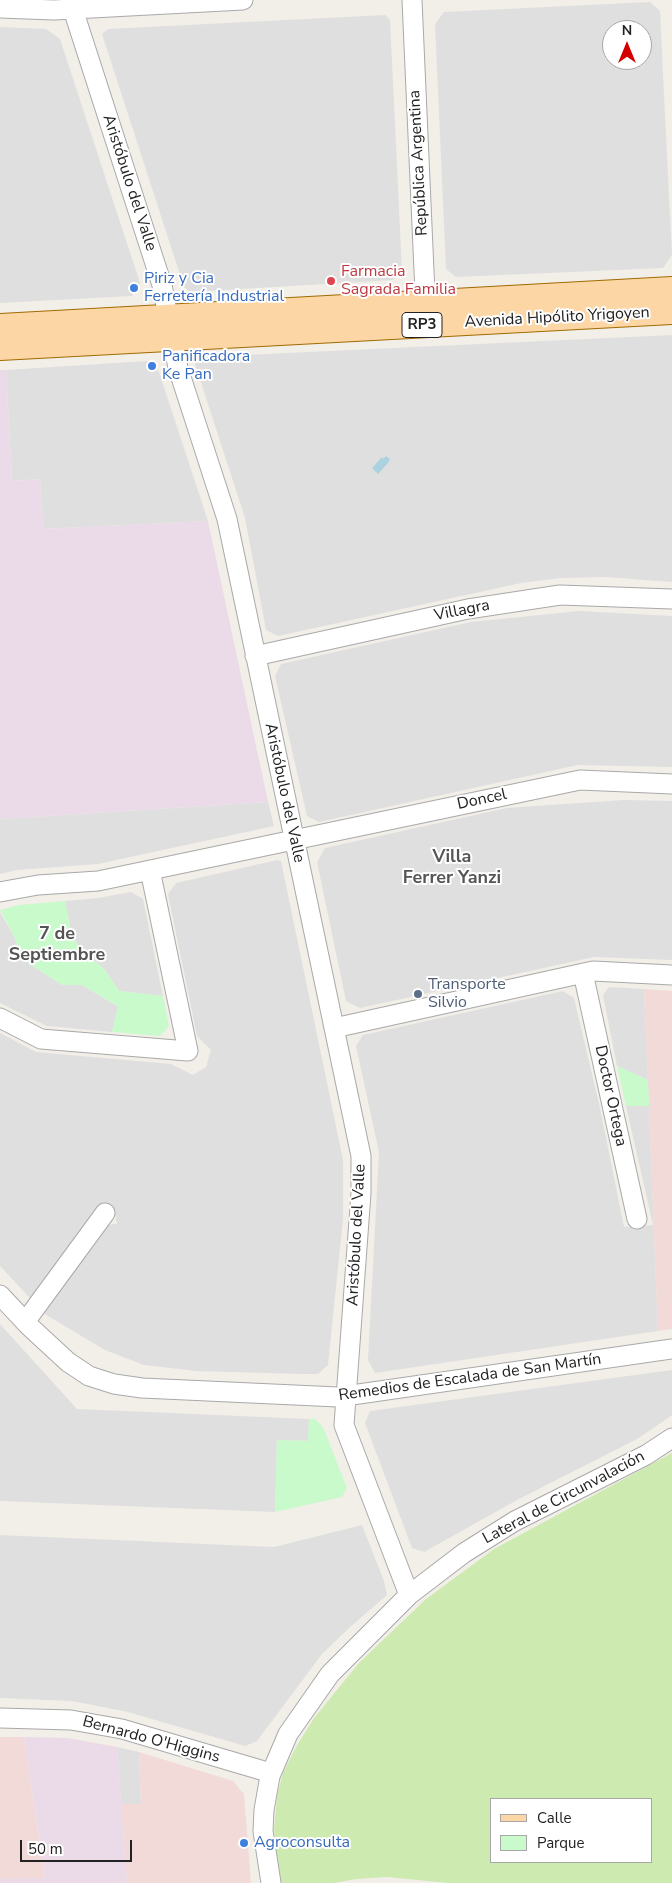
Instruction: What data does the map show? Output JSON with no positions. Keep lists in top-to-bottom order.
{
  "streets": {
    "main road": ["Avenida Hipólito Yrigoyen", "RP3"],
    "street": [
      "República Argentina",
      "Aristóbulo del Valle",
      "Villagra",
      "Doncel",
      "Doctor Ortega",
      "Remedios de Escalada de San Martín",
      "Lateral de Circunvalación",
      "Bernardo O'Higgins"
    ]
  },
  "crossings": [
    ["República Argentina", "Avenida Hipólito Yrigoyen"],
    ["Aristóbulo del Valle", "Avenida Hipólito Yrigoyen"],
    ["Aristóbulo del Valle", "Villagra"],
    ["Aristóbulo del Valle", "Doncel"],
    ["Aristóbulo del Valle", "Remedios de Escalada de San Martín"],
    ["Aristóbulo del Valle", "Lateral de Circunvalación"],
    ["Lateral de Circunvalación", "Bernardo O'Higgins"]
  ],
  "districts": ["Villa Ferrer Yanzi", "7 de Septiembre"],
  "places": [
    "Farmacia Sagrada Familia",
    "Piriz y Cia Ferretería Industrial",
    "Panificadora Ke Pan",
    "Transporte Silvio",
    "Agroconsulta"
  ],
  "legend": ["Calle", "Parque"],
  "scale_bar": "50 m",
  "north": "top"
}
